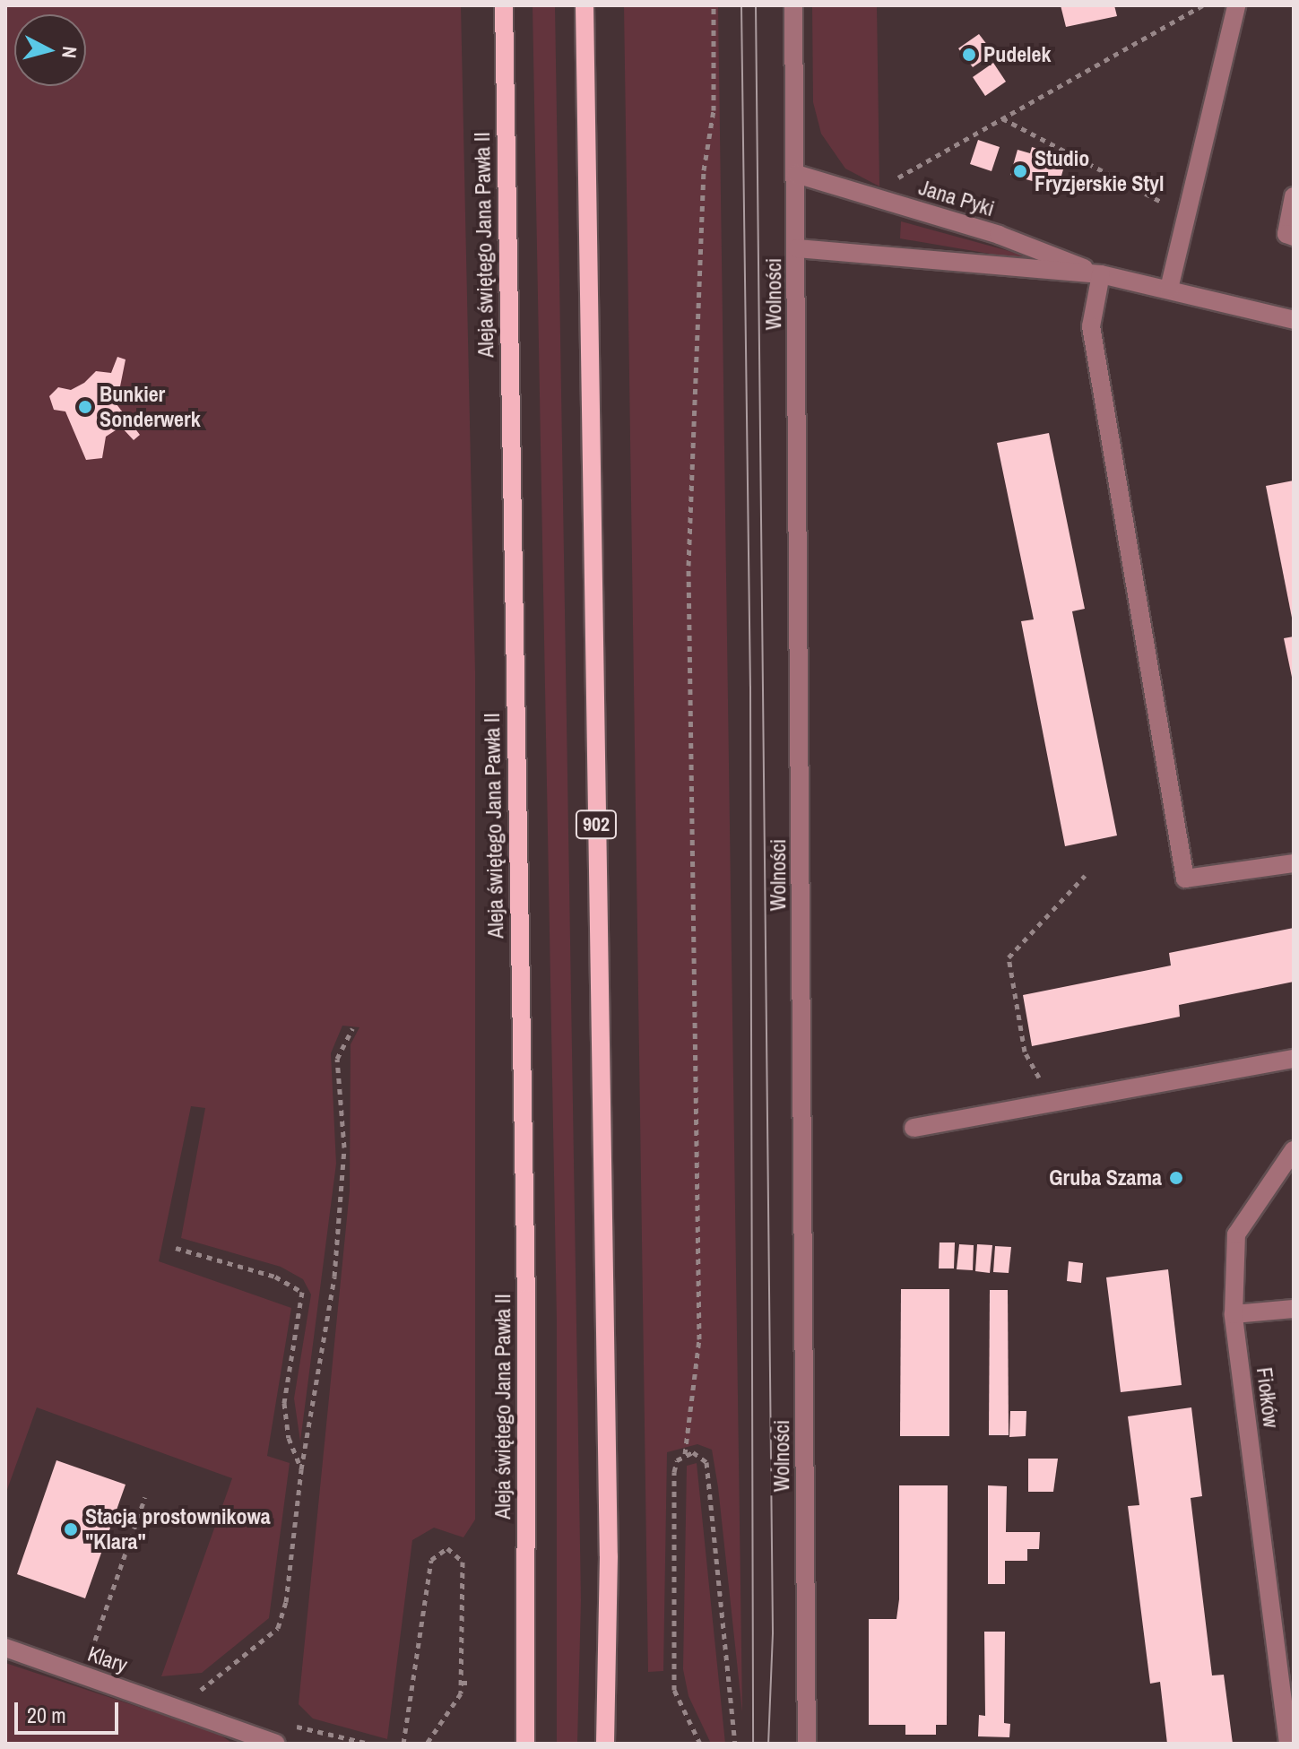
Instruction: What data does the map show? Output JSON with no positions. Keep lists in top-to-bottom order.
{
  "streets": {
    "main road": ["Aleja świętego Jana Pawła II", "902"],
    "street": [
      "Jana Pyki",
      "Wolności",
      "Fiołków",
      "Klary"
    ]
  },
  "crossings": [
    ["Jana Pyki", "Wolności"]
  ],
  "places": [
    "Pudelek",
    "Studio Fryzjerskie Styl",
    "Bunkier Sonderwerk",
    "Gruba Szama",
    "Stacja prostownikowa \"Klara\""
  ],
  "scale_bar": "20 m",
  "north": "right"
}
